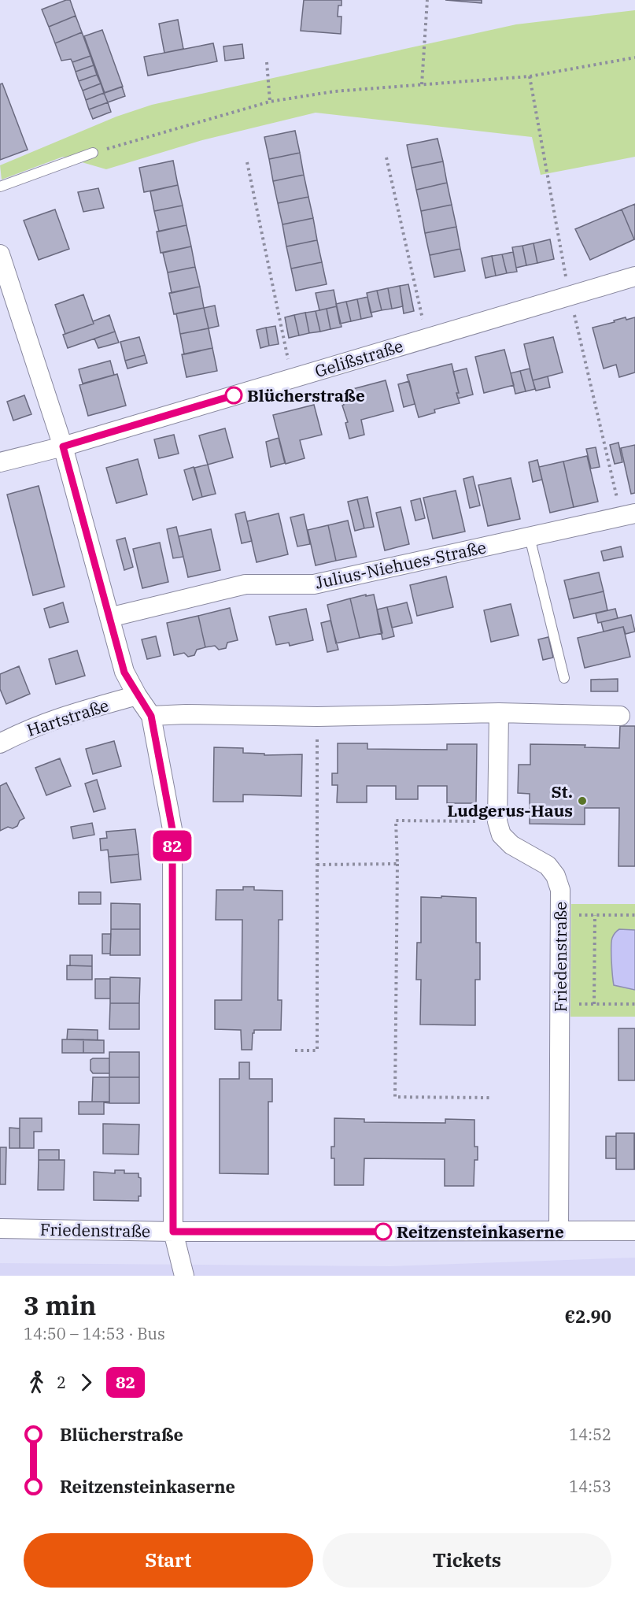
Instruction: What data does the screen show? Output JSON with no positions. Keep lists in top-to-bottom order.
{
  "streets": {
    "street": [
      "Gelißstraße",
      "Julius-Niehues-Straße",
      "Hartstraße",
      "Friedenstraße"
    ]
  },
  "places": ["Blücherstraße", "St. Ludgerus-Haus", "Reitzensteinkaserne"],
  "lines": ["bus line 82"],
  "page": {
    "on_map": "82",
    "heading": ["3 min", "14:50 – 14:53 · Bus", "€2.90"],
    "legs": ["2", "82"],
    "list": [
      {
        "name": "Blücherstraße",
        "value": "14:52"
      },
      {
        "name": "Reitzensteinkaserne",
        "value": "14:53"
      }
    ],
    "buttons": ["Start", "Tickets"]
  }
}
